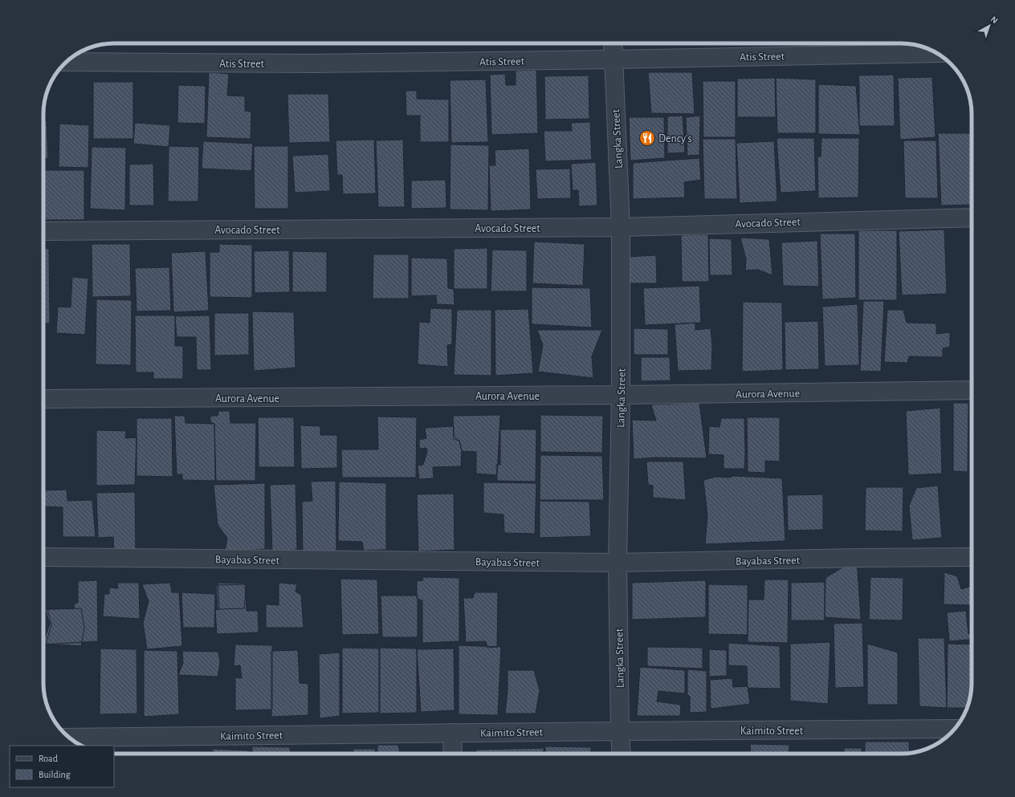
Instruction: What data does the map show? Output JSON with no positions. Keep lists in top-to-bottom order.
{
  "streets": {
    "street": [
      "Atis Street",
      "Langka Street",
      "Avocado Street",
      "Aurora Avenue",
      "Bayabas Street",
      "Kaimito Street"
    ]
  },
  "crossings": [
    ["Atis Street", "Langka Street"],
    ["Langka Street", "Avocado Street"],
    ["Langka Street", "Aurora Avenue"],
    ["Langka Street", "Bayabas Street"],
    ["Langka Street", "Kaimito Street"]
  ],
  "places": {
    "restaurant": ["Dency's"]
  },
  "legend": ["Road", "Building"],
  "north": "top right"
}
